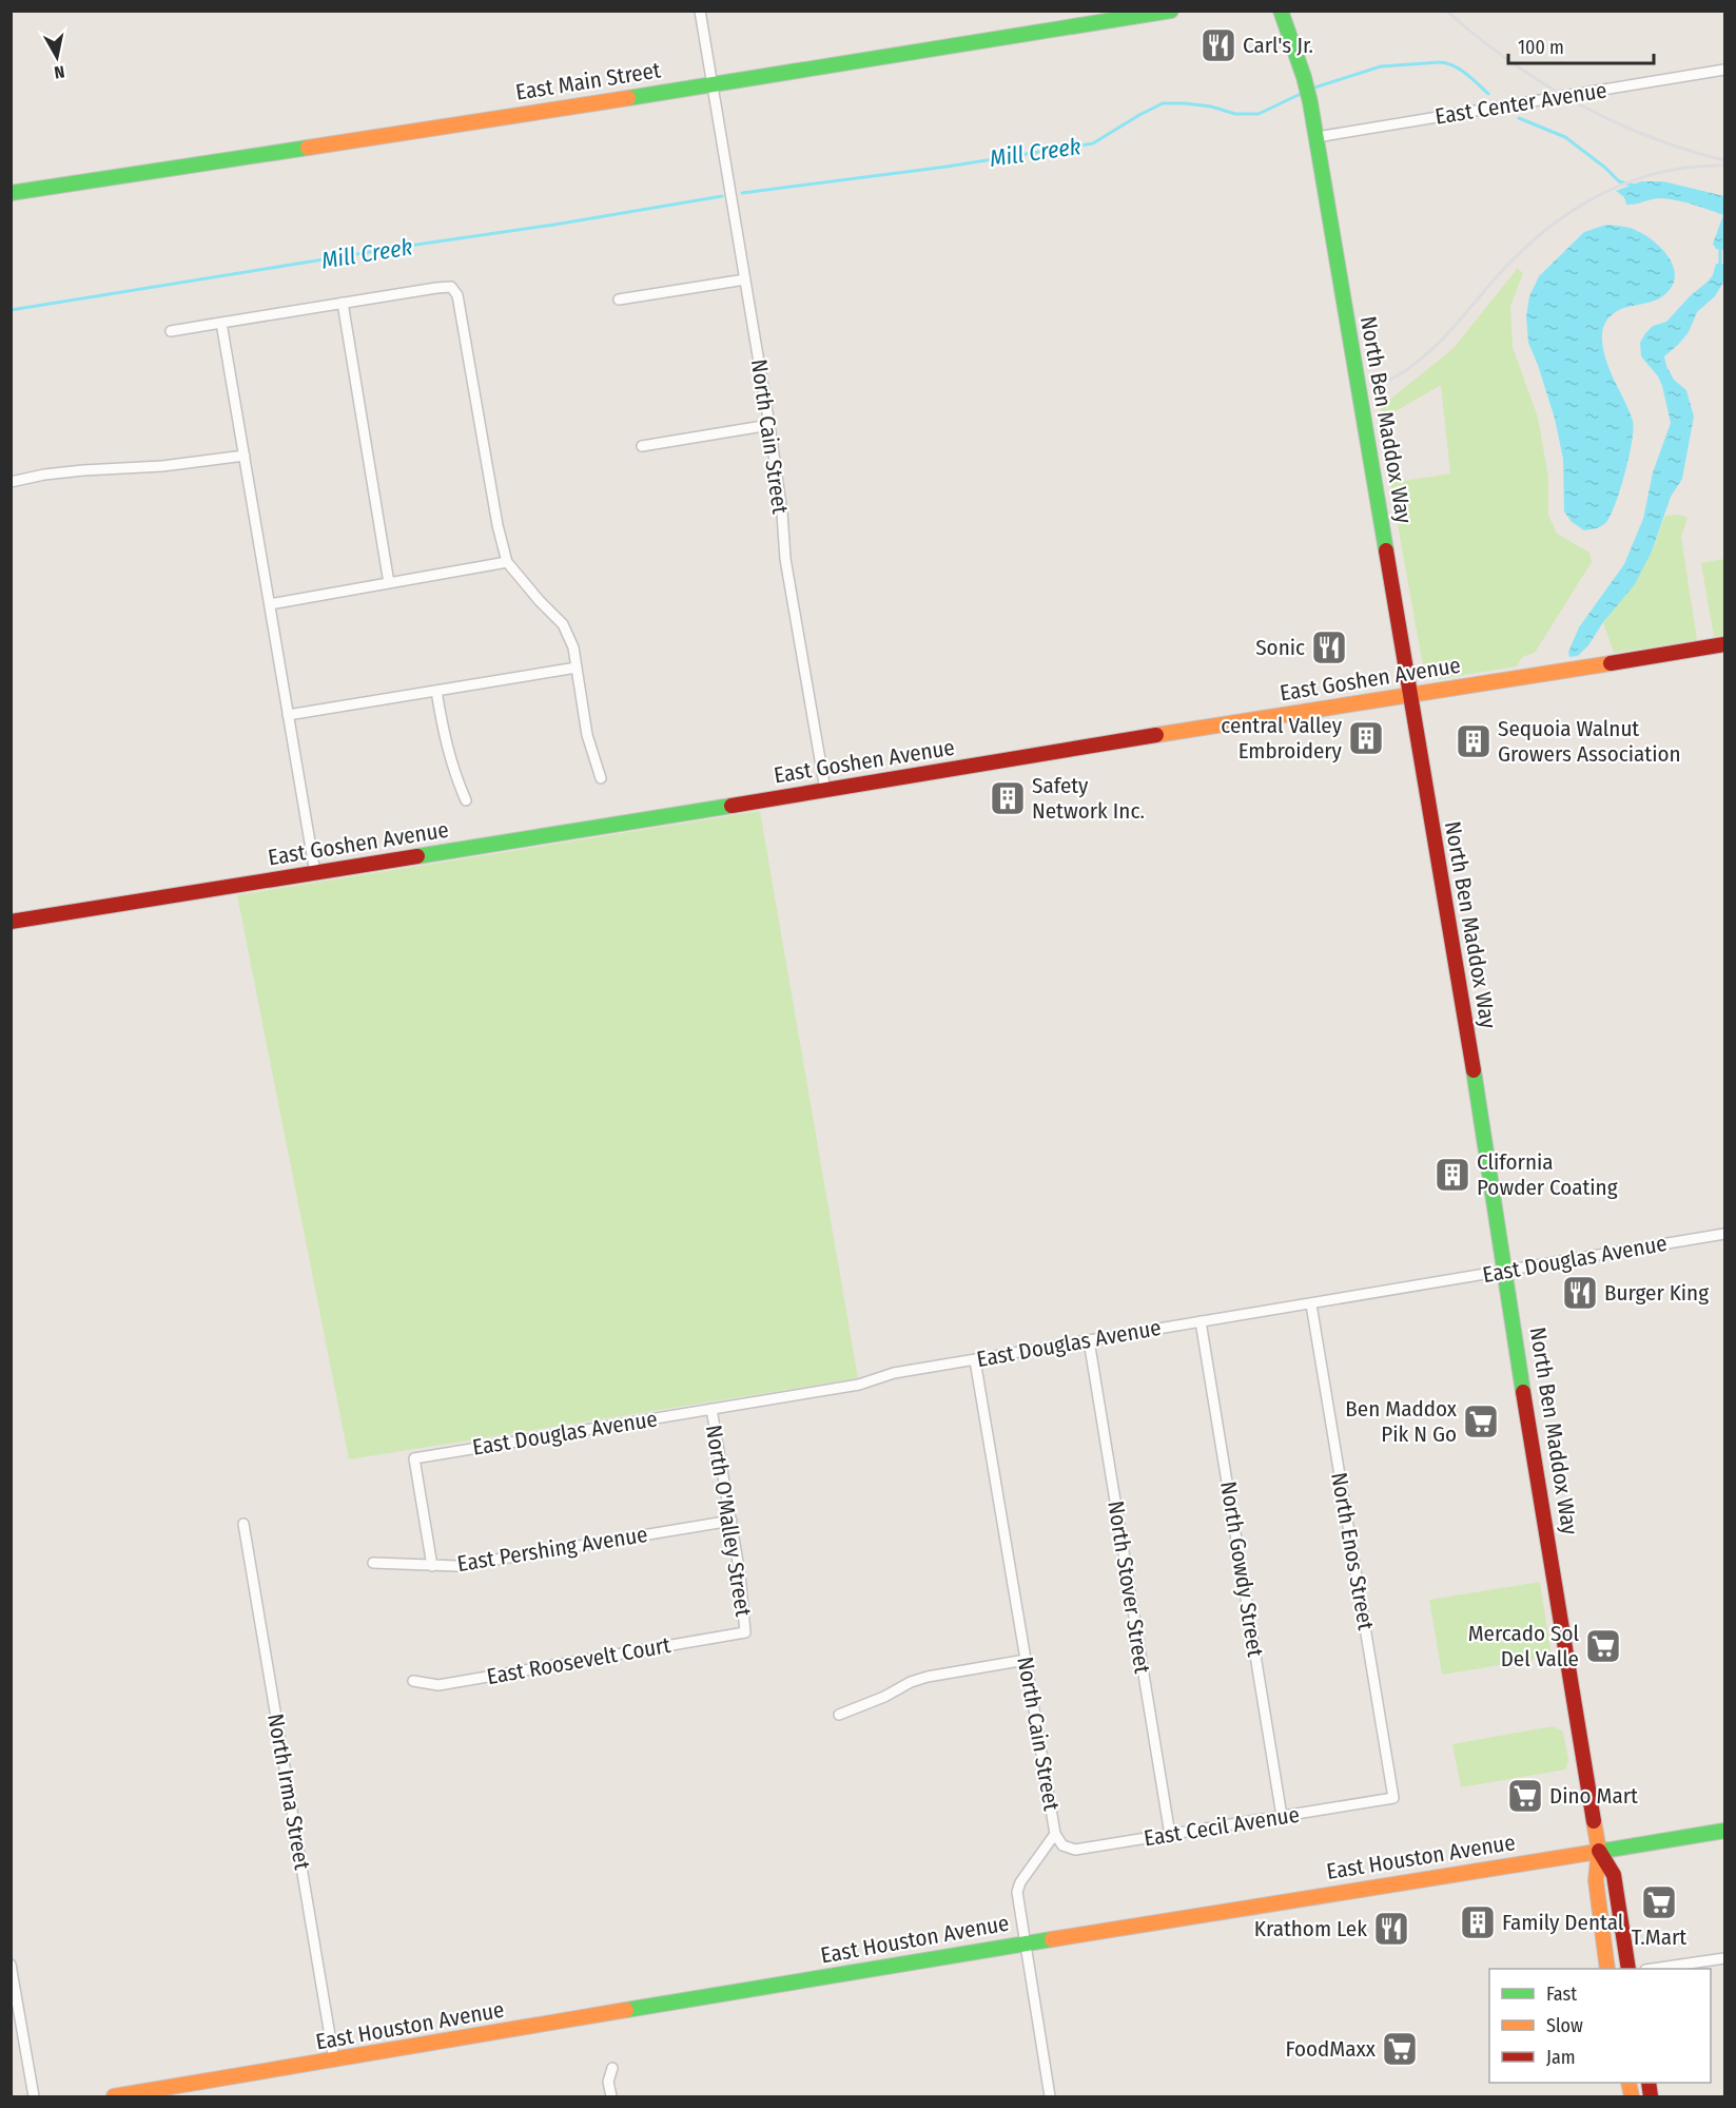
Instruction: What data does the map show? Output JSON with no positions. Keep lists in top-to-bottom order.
{
  "streets": {
    "main road": [
      "East Main Street",
      "North Ben Maddox Way",
      "East Goshen Avenue",
      "East Houston Avenue"
    ],
    "street": [
      "East Center Avenue",
      "North Cain Street",
      "East Douglas Avenue",
      "North O'Malley Street",
      "East Pershing Avenue",
      "North Enos Street",
      "North Gowdy Street",
      "North Stover Street",
      "East Roosevelt Court",
      "North Irma Street",
      "East Cecil Avenue"
    ]
  },
  "crossings": [
    ["East Main Street", "North Cain Street"],
    ["East Center Avenue", "North Ben Maddox Way"],
    ["North Ben Maddox Way", "East Goshen Avenue"],
    ["North Ben Maddox Way", "East Douglas Avenue"],
    ["North Ben Maddox Way", "East Houston Avenue"],
    ["North Cain Street", "East Goshen Avenue"],
    ["North Cain Street", "East Douglas Avenue"],
    ["North Cain Street", "East Cecil Avenue"],
    ["North Cain Street", "East Houston Avenue"],
    ["East Douglas Avenue", "North O'Malley Street"],
    ["East Douglas Avenue", "East Pershing Avenue"],
    ["East Douglas Avenue", "North Enos Street"],
    ["East Douglas Avenue", "North Gowdy Street"],
    ["East Douglas Avenue", "North Stover Street"],
    ["North O'Malley Street", "East Pershing Avenue"],
    ["North O'Malley Street", "East Roosevelt Court"],
    ["North Enos Street", "East Cecil Avenue"],
    ["North Gowdy Street", "East Cecil Avenue"],
    ["North Stover Street", "East Cecil Avenue"],
    ["North Irma Street", "East Houston Avenue"]
  ],
  "water": ["Mill Creek"],
  "places": {
    "restaurant": [
      "Carl's Jr.",
      "Sonic",
      "Burger King",
      "Krathom Lek"
    ],
    "building": [
      "central Valley Embroidery",
      "Sequoia Walnut Growers Association",
      "Safety Network Inc.",
      "Clifornia Powder Coating",
      "Family Dental"
    ],
    "supermarket": [
      "Ben Maddox Pik N Go",
      "Mercado Sol Del Valle",
      "Dino Mart",
      "T.Mart",
      "FoodMaxx"
    ]
  },
  "legend": ["Fast", "Slow", "Jam"],
  "scale_bar": "100 m",
  "north": "bottom"
}
